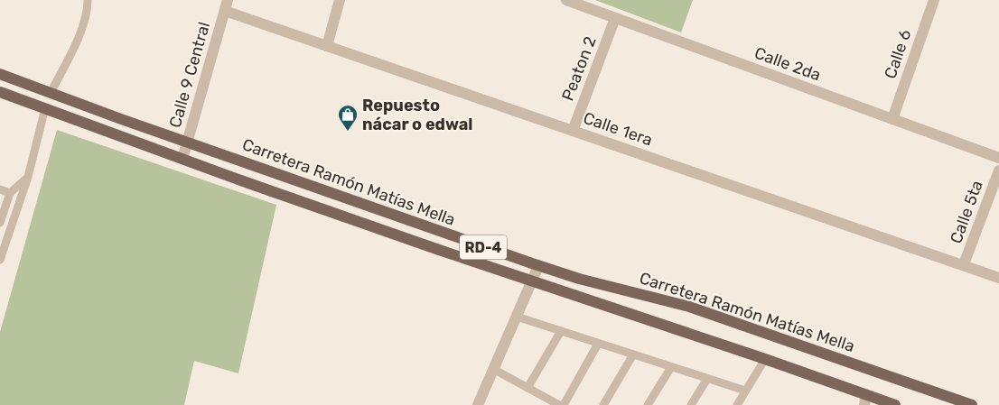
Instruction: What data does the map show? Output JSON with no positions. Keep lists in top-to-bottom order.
{
  "streets": {
    "main road": ["Carretera Ramón Matías Mella", "RD-4"],
    "street": [
      "Calle 6",
      "Calle 2da",
      "Peaton 2",
      "Calle 9 Central",
      "Calle 1era",
      "Calle 5ta"
    ]
  },
  "crossings": [
    ["Calle 6", "Calle 2da"],
    ["Calle 2da", "Peaton 2"],
    ["Peaton 2", "Calle 1era"],
    ["Calle 9 Central", "Calle 1era"],
    ["Calle 9 Central", "Carretera Ramón Matías Mella"],
    ["Calle 1era", "Calle 5ta"]
  ],
  "places": {
    "shop": ["Repuesto nácar o edwal"]
  }
}
